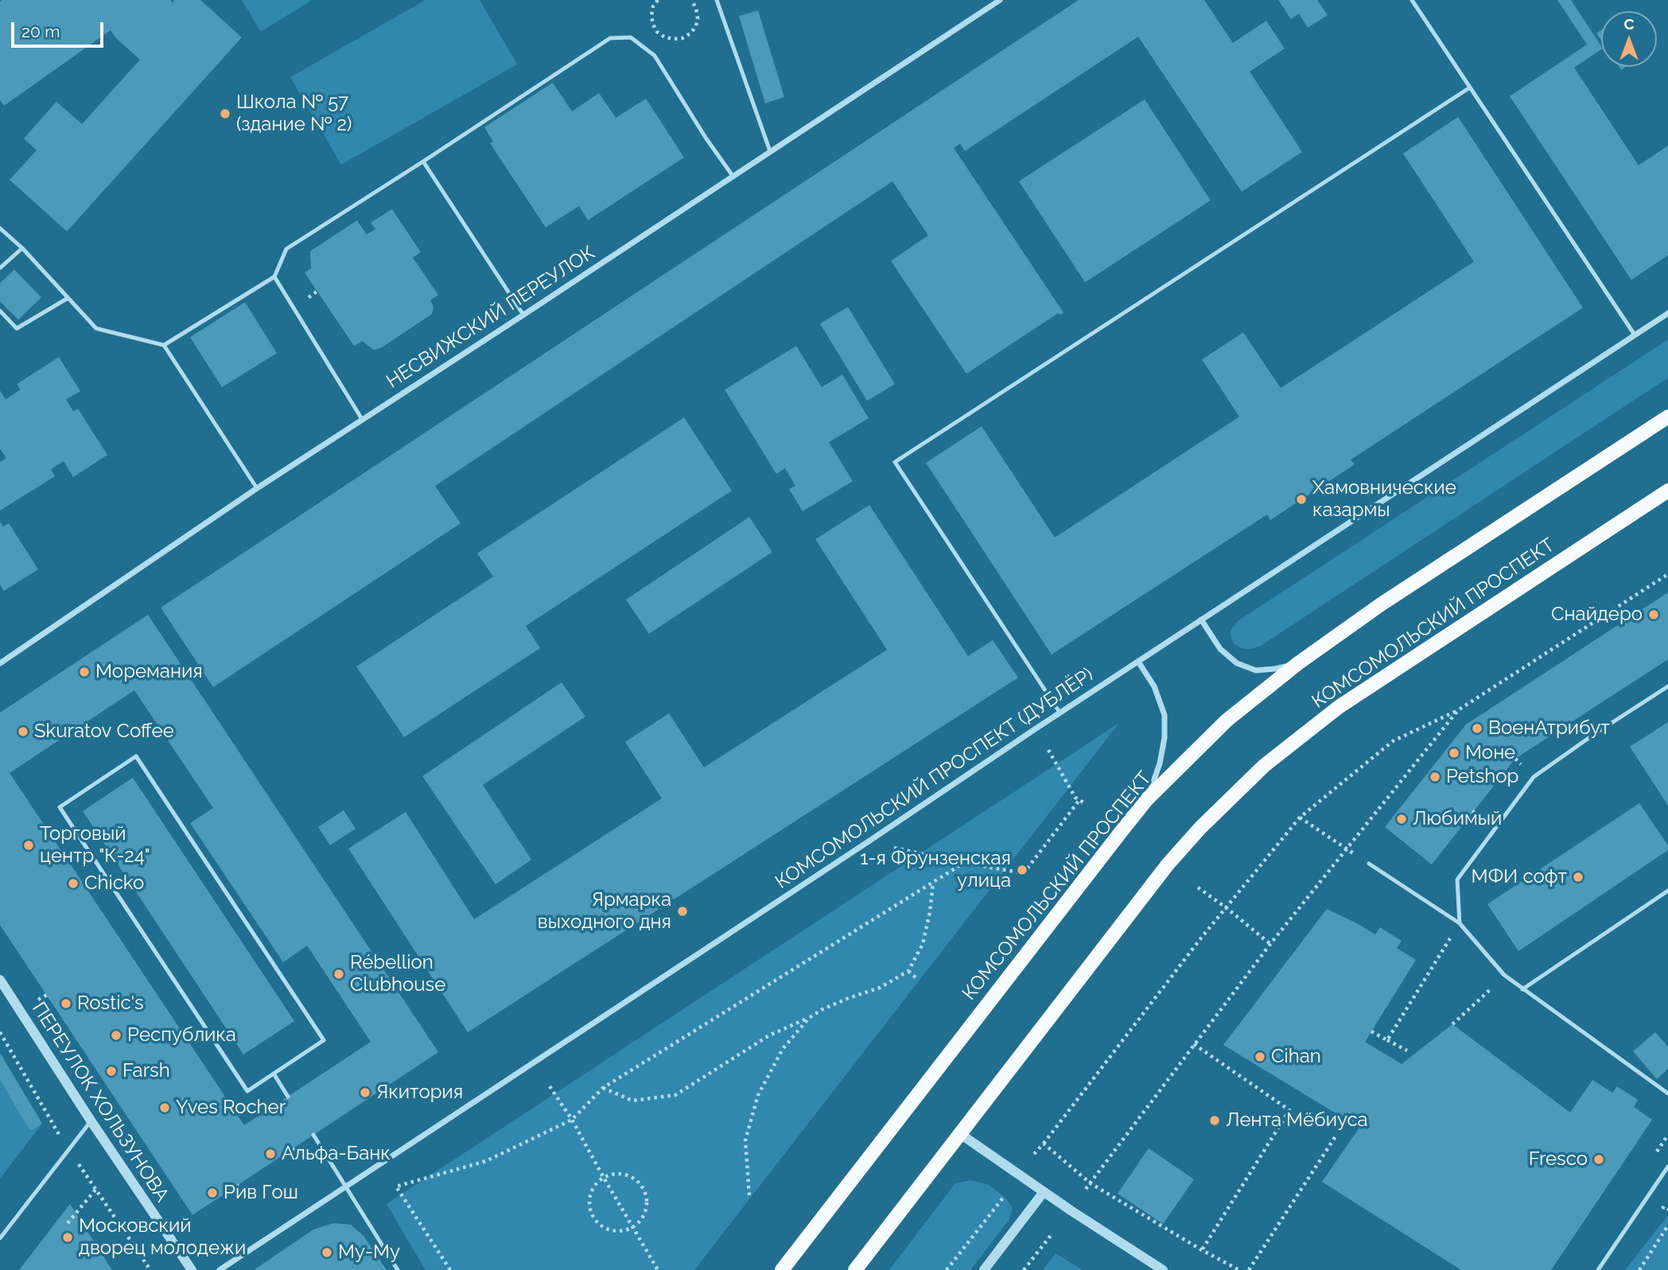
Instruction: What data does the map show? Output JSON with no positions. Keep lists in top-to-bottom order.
{
  "streets": {
    "main road": ["КОМСОМОЛЬСКИЙ ПРОСПЕКТ"],
    "street": ["НЕСВИЖСКИЙ ПЕРЕУЛОК", "КОМСОМОЛЬСКИЙ ПРОСПЕКТ (ДУБЛЁР)", "ПЕРЕУЛОК ХОЛЬЗУНОВА"]
  },
  "places": [
    "Школа № 57 (здание № 2)",
    "Хамовнические казармы",
    "Снайдеро",
    "Моремания",
    "ВоенАтрибут",
    "Skuratov Coffee",
    "Моне",
    "Petshop",
    "Любимый",
    "Торговый центр \"К-24\"",
    "1-я Фрунзенская улица",
    "МФИ софт",
    "Chicko",
    "Ярмарка выходного дня",
    "Rébellion Clubhouse",
    "Rostic's",
    "Республика",
    "Cihan",
    "Farsh",
    "Якитория",
    "Yves Rocher",
    "Лента Мёбиуса",
    "Альфа-Банк",
    "Fresco",
    "Рив Гош",
    "Московский дворец молодежи",
    "Му-Му"
  ],
  "scale_bar": "20 m",
  "north": "top"
}
